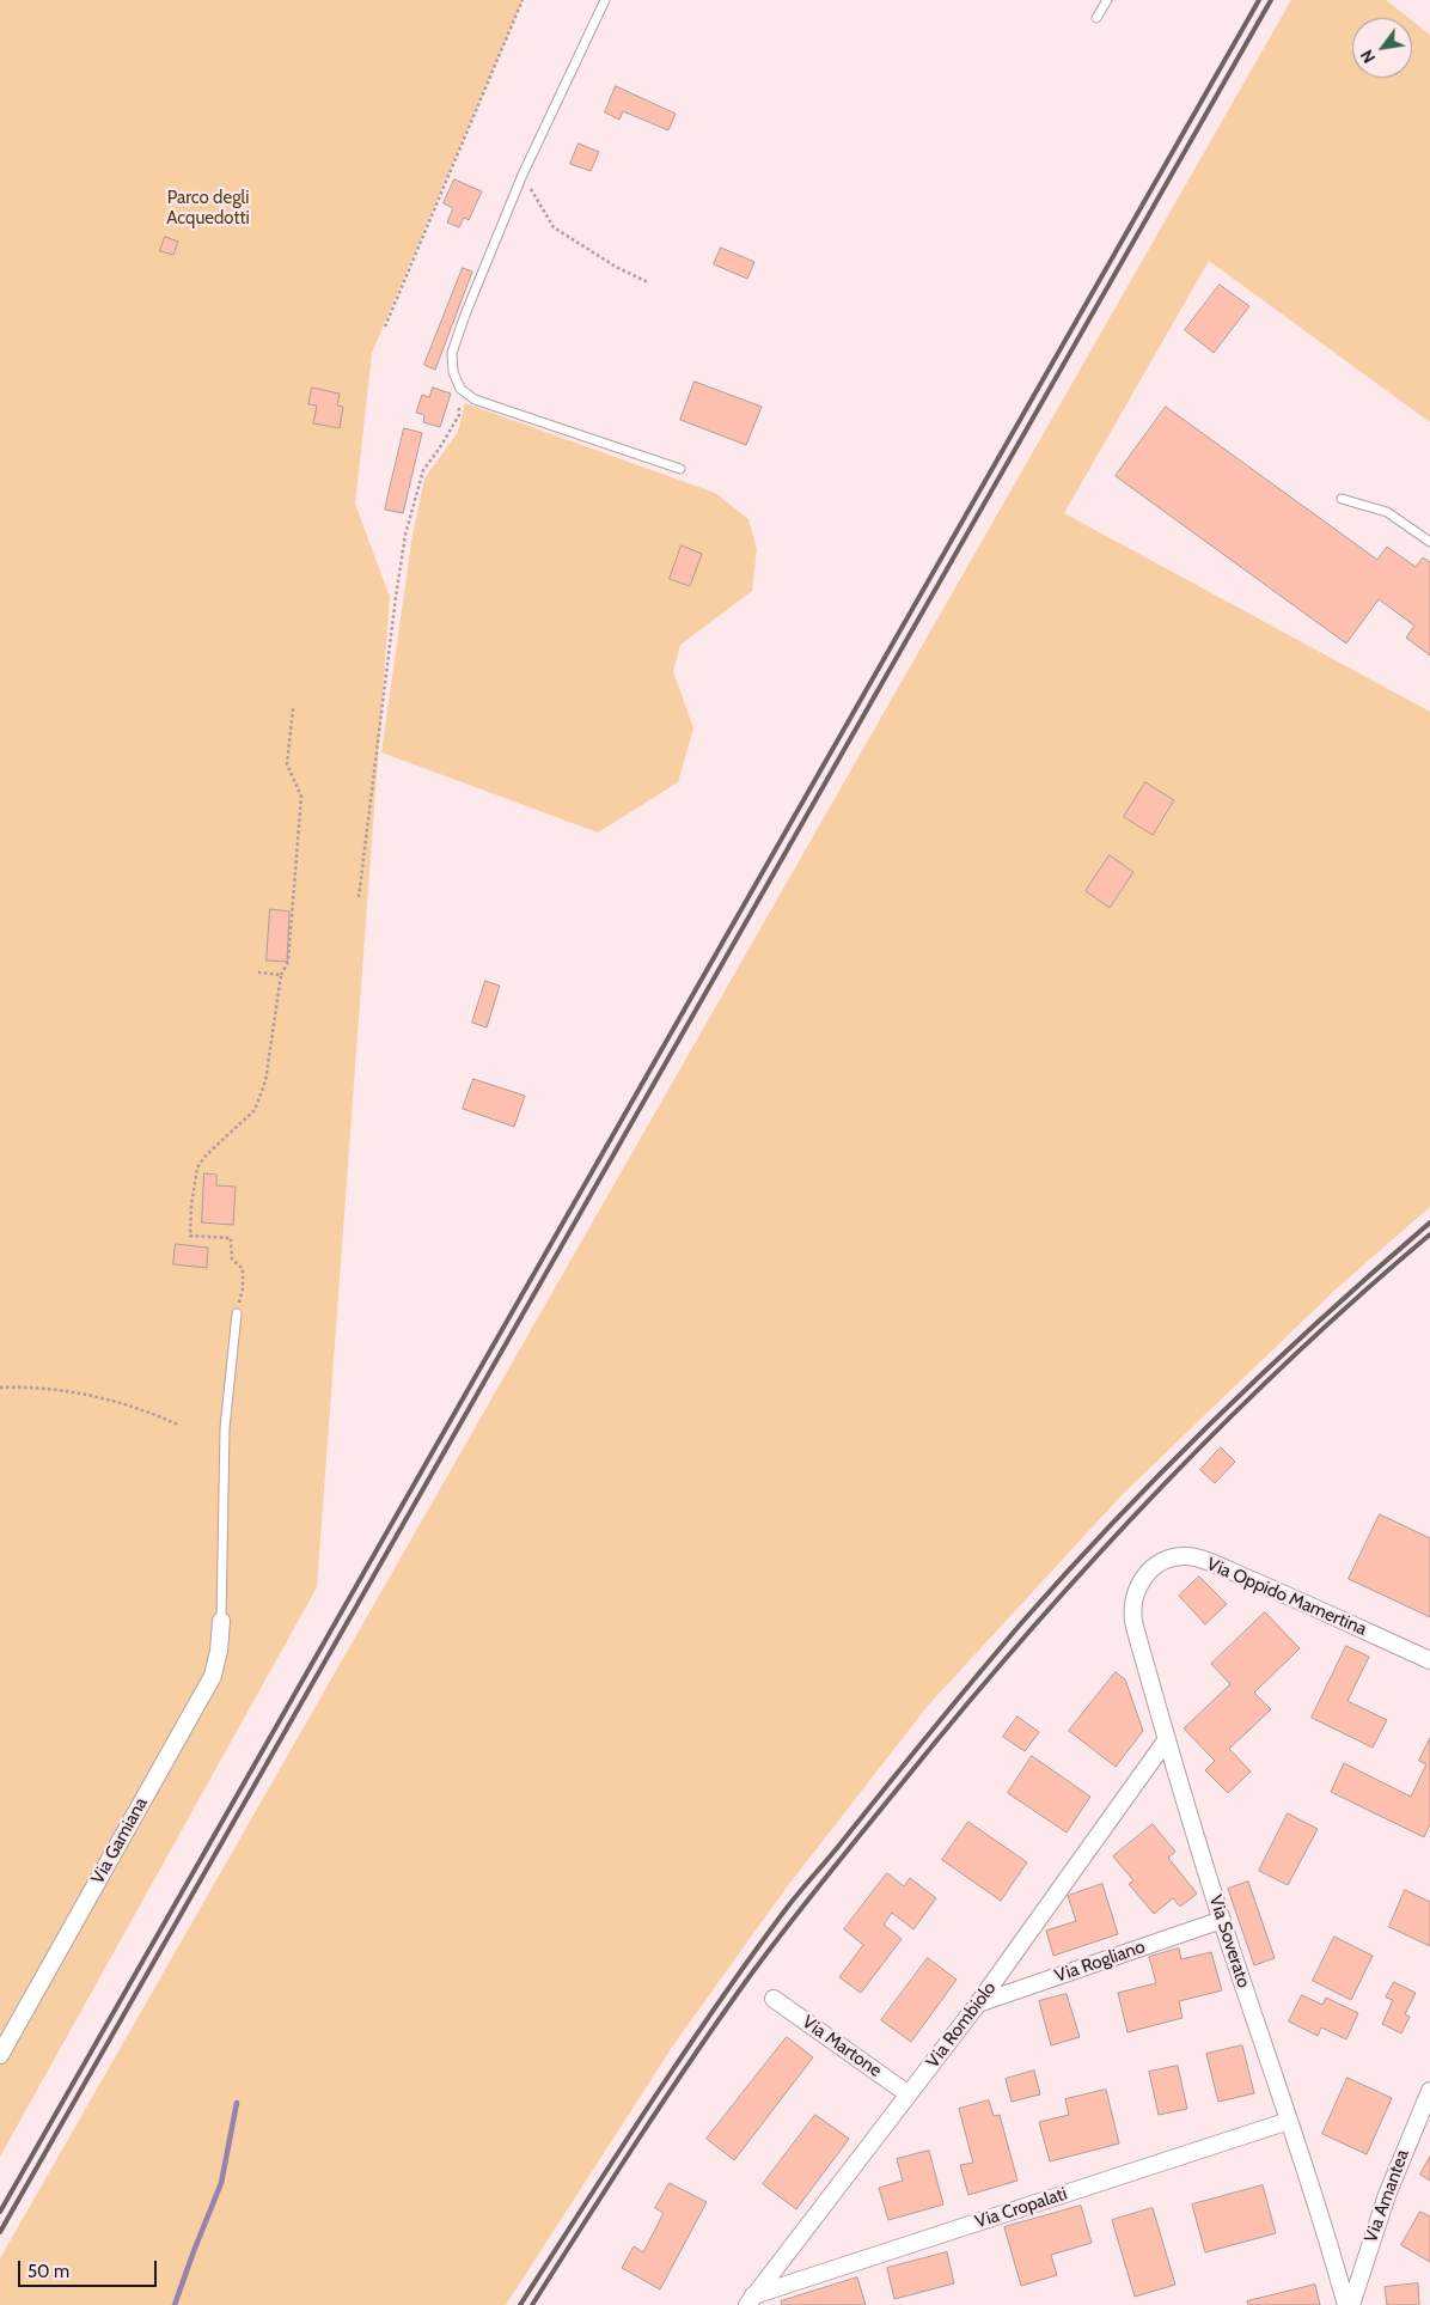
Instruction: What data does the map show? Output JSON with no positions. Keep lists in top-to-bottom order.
{
  "streets": {
    "street": [
      "Via Oppido Mamertina",
      "Via Gamiana",
      "Via Soverato",
      "Via Rogliano",
      "Via Rombiolo",
      "Via Martone",
      "Via Amantea",
      "Via Cropalati"
    ]
  },
  "crossings": [
    ["Via Oppido Mamertina", "Via Soverato"],
    ["Via Soverato", "Via Rogliano"],
    ["Via Soverato", "Via Rombiolo"],
    ["Via Soverato", "Via Cropalati"],
    ["Via Rogliano", "Via Rombiolo"],
    ["Via Rombiolo", "Via Martone"],
    ["Via Rombiolo", "Via Cropalati"]
  ],
  "parks": ["Parco degli Acquedotti"],
  "scale_bar": "50 m",
  "north": "bottom left"
}
